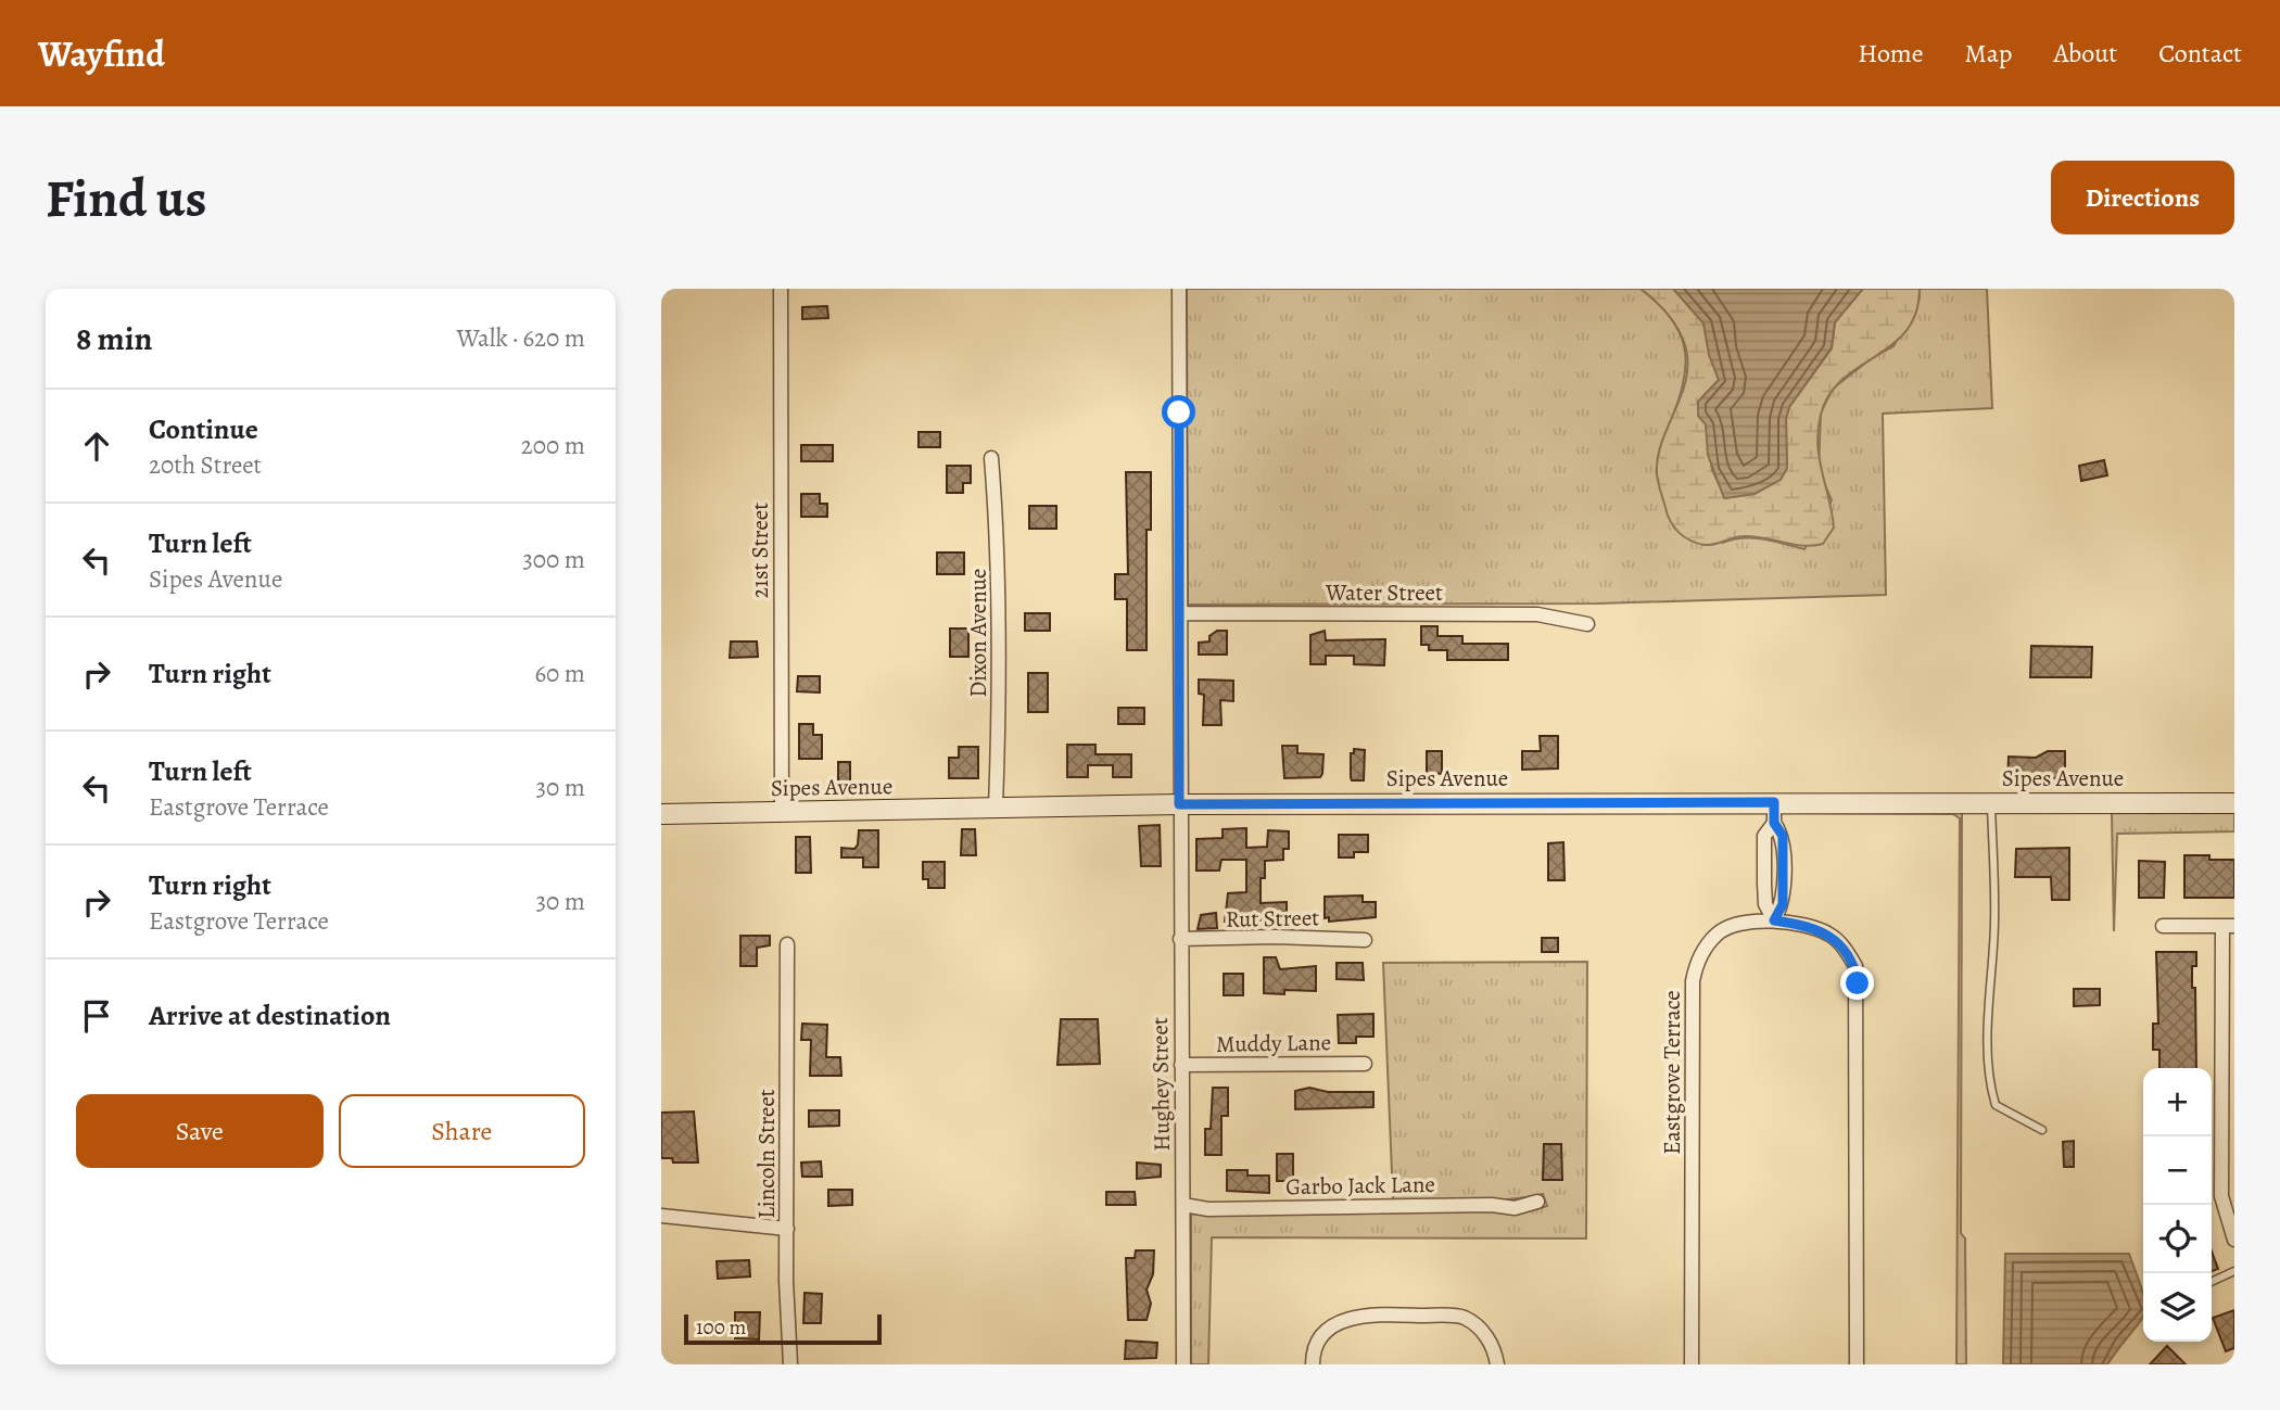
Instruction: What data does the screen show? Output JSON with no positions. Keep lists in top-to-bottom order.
{
  "streets": {
    "street": [
      "21st Street",
      "Water Street",
      "Dixon Avenue",
      "Sipes Avenue",
      "Rut Street",
      "Muddy Lane",
      "Eastgrove Terrace",
      "Hughey Street",
      "Lincoln Street",
      "Garbo Jack Lane"
    ]
  },
  "crossings": [
    ["21st Street", "Sipes Avenue"],
    ["Water Street", "Hughey Street"],
    ["Dixon Avenue", "Sipes Avenue"],
    ["Sipes Avenue", "Hughey Street"],
    ["Rut Street", "Hughey Street"],
    ["Muddy Lane", "Hughey Street"],
    ["Hughey Street", "Garbo Jack Lane"]
  ],
  "scale_bar": "100 m",
  "page": {
    "header": "Wayfind",
    "nav": [
      "Home",
      "Map",
      "About",
      "Contact"
    ],
    "buttons": [
      "Directions",
      ["Save", "Share"]
    ],
    "title": "Find us",
    "heading": ["8 min", "Walk · 620 m"],
    "list": [
      ["Continue", "20th Street", "200 m"],
      ["Turn left", "Sipes Avenue", "300 m"],
      ["Turn right", "60 m"],
      ["Turn left", "Eastgrove Terrace", "30 m"],
      ["Turn right", "Eastgrove Terrace", "30 m"],
      "Arrive at destination"
    ],
    "map_buttons": ["+", "−"],
    "scale": "100 m"
  }
}
